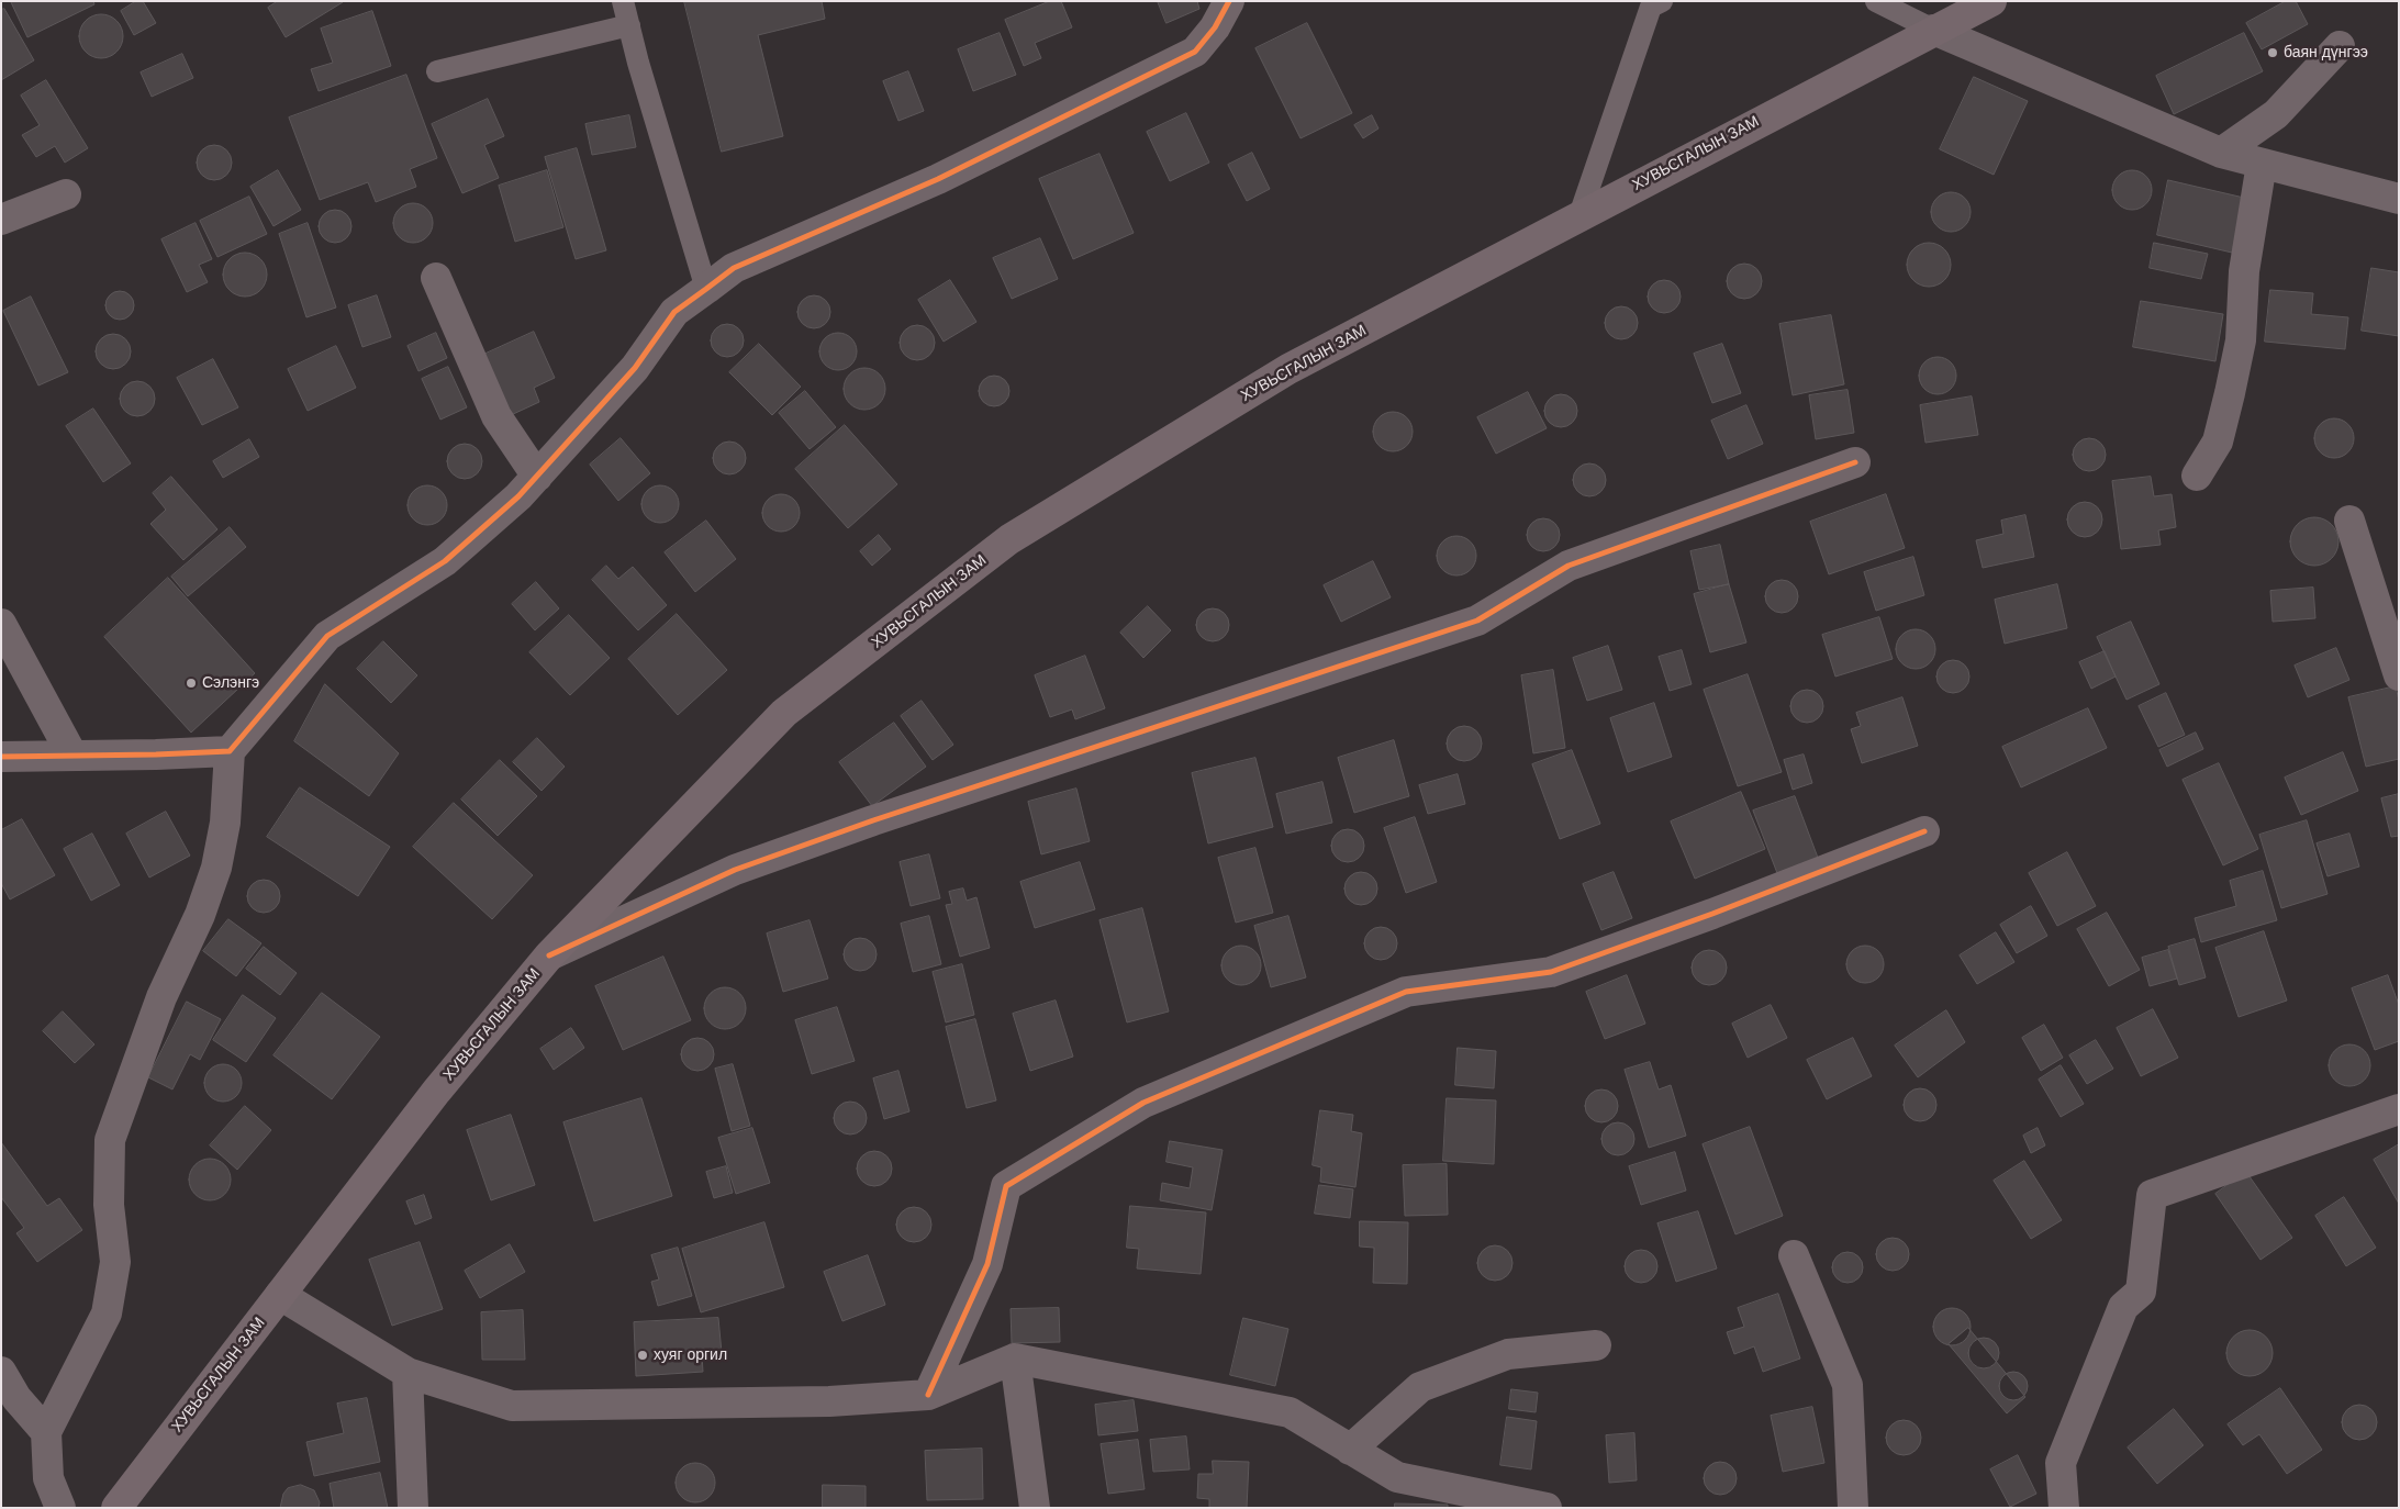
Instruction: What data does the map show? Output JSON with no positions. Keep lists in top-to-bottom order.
{
  "streets": {
    "main road": ["ХУВЬСГАЛЫН ЗАМ"]
  },
  "places": ["баян дүнгээ", "Сэлэнгэ", "хуяг оргил"]
}
